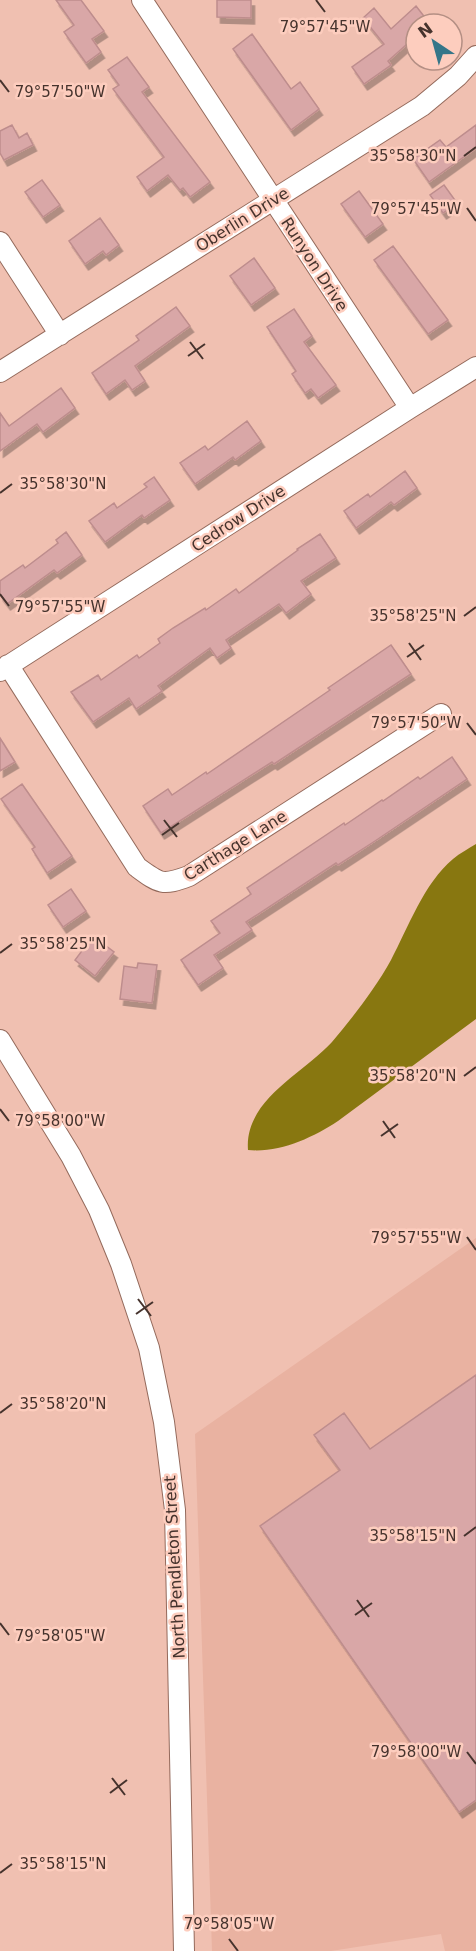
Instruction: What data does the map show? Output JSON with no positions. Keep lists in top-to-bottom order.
{
  "streets": {
    "street": [
      "Oberlin Drive",
      "Runyon Drive",
      "Cedrow Drive",
      "Carthage Lane",
      "North Pendleton Street"
    ]
  },
  "crossings": [
    ["Oberlin Drive", "Runyon Drive"],
    ["Runyon Drive", "Cedrow Drive"],
    ["Cedrow Drive", "Carthage Lane"]
  ],
  "north": "top left",
  "coordinates": [
    "79°57'45\"W",
    "79°57'50\"W",
    "35°58'30\"N",
    "79°57'55\"W",
    "35°58'25\"N",
    "35°58'20\"N",
    "79°58'00\"W",
    "35°58'15\"N",
    "79°58'05\"W"
  ]
}
